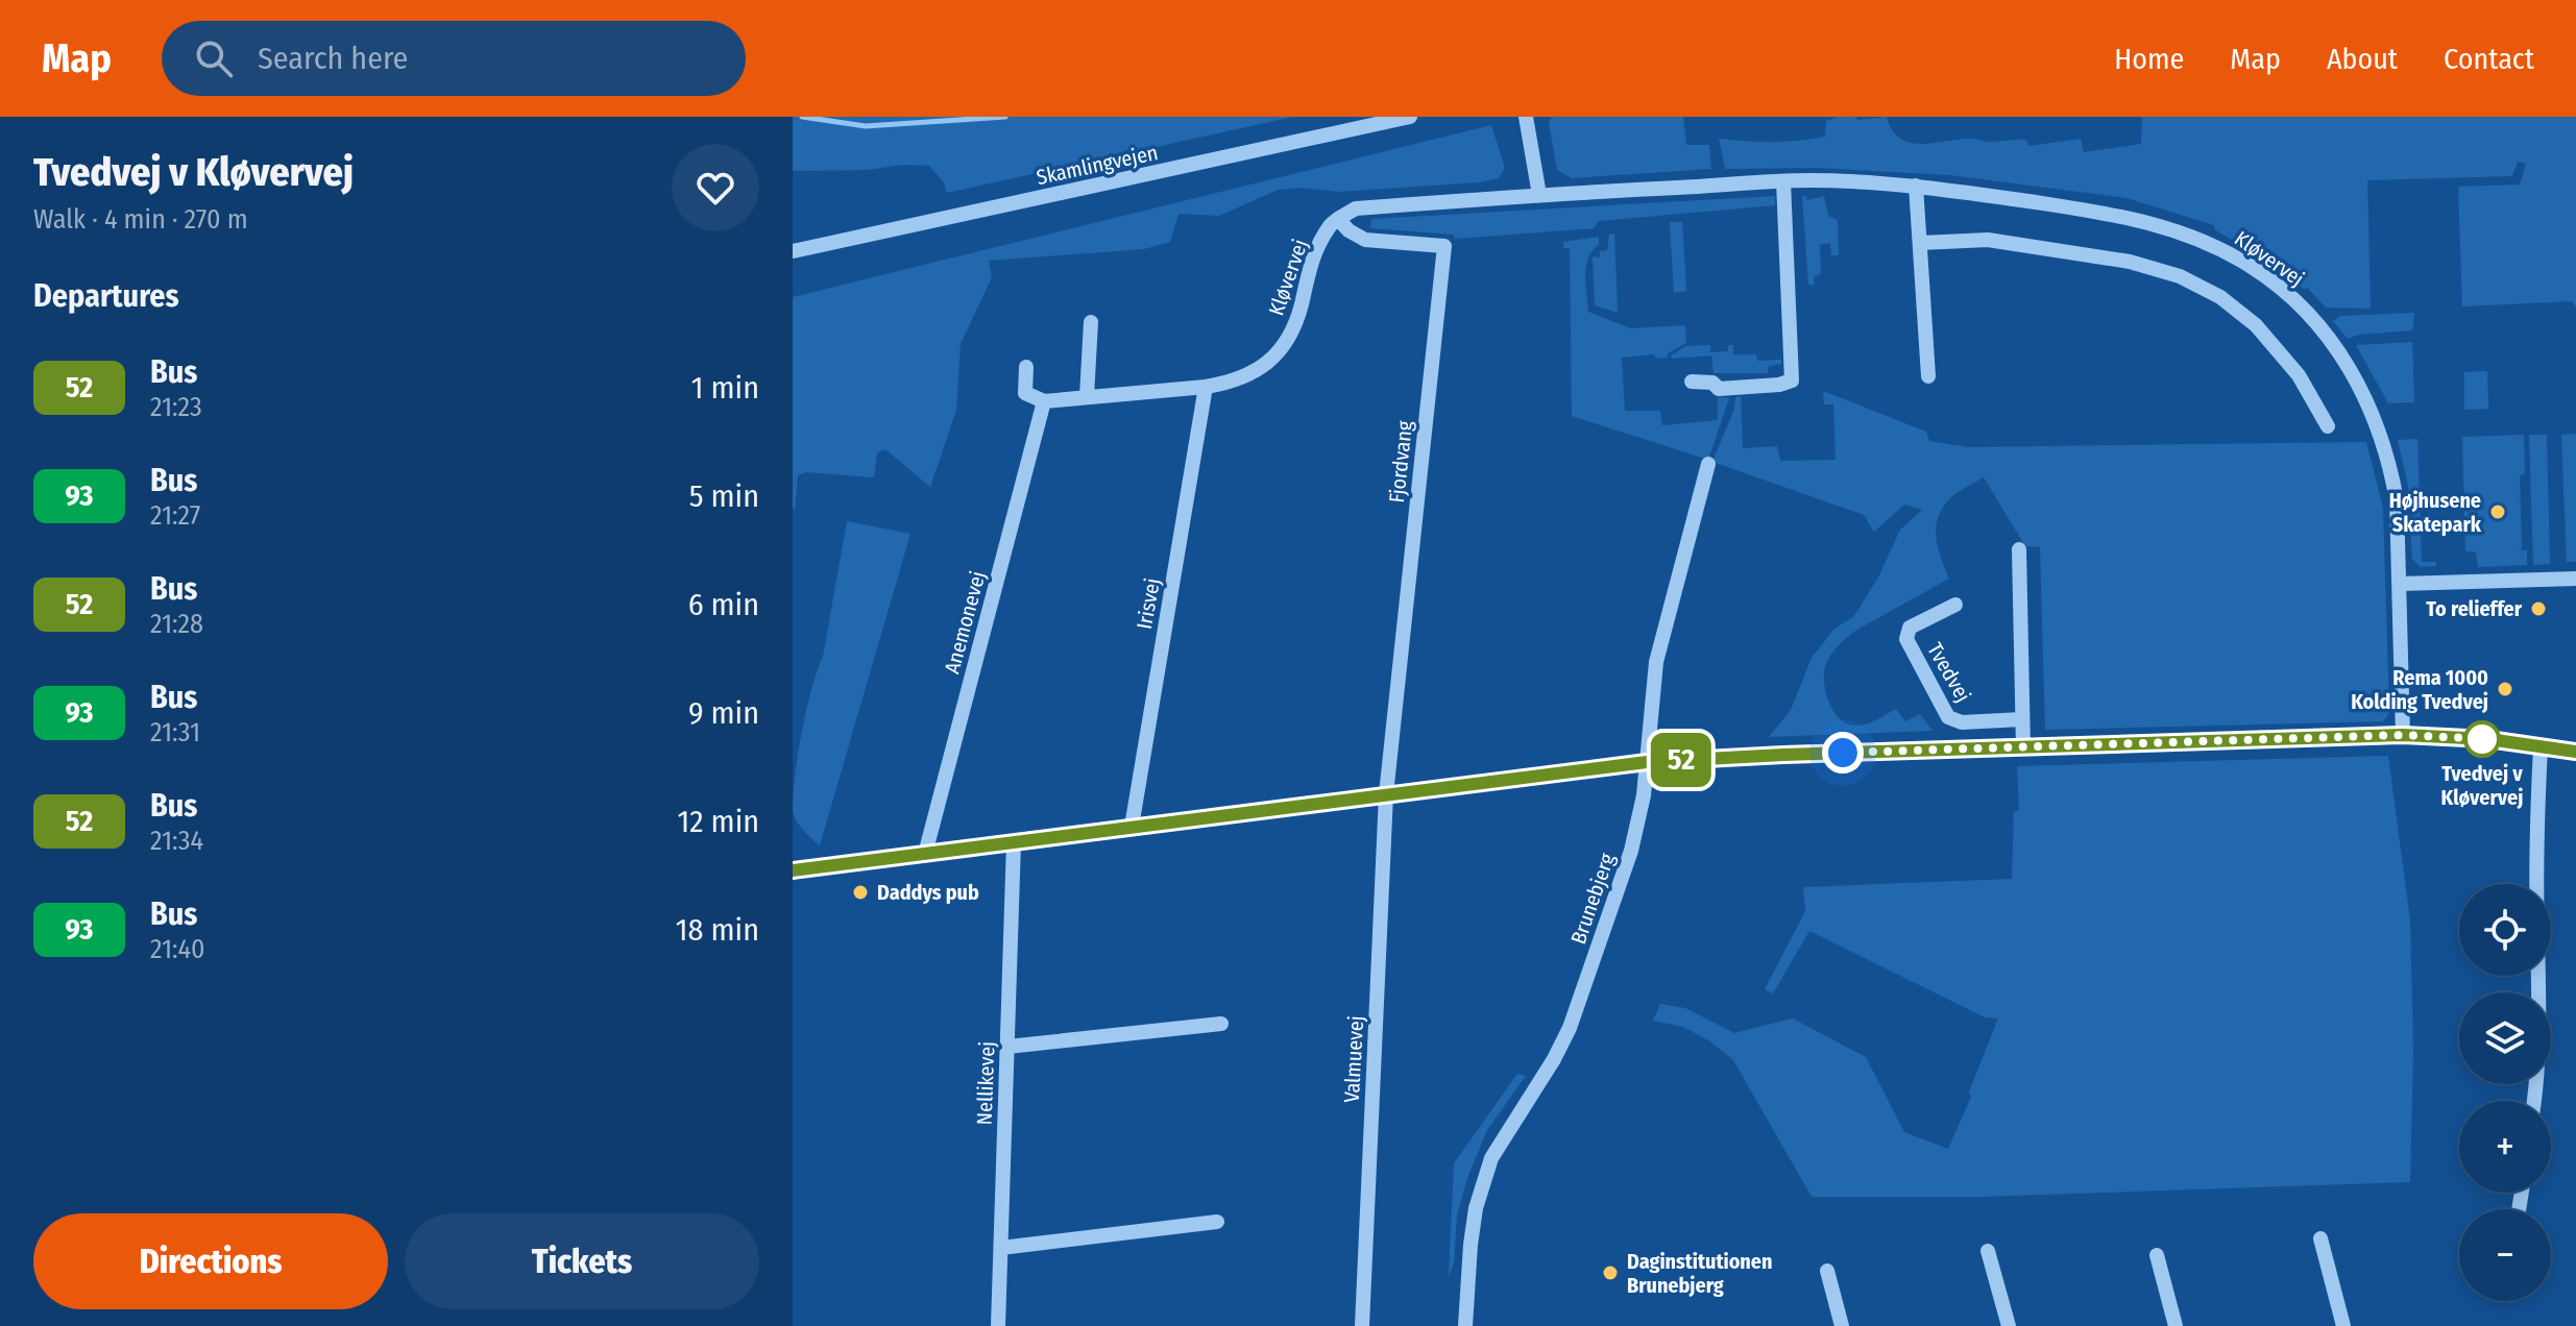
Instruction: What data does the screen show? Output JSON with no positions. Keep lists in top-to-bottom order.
{
  "streets": {
    "street": [
      "Skamlingvejen",
      "Kløvervej",
      "Fjordvang",
      "Irisvej",
      "Anemonevej",
      "Tvedvej",
      "Brunebjerg",
      "Valmuevej",
      "Nellikevej"
    ]
  },
  "crossings": [
    ["Kløvervej", "Fjordvang"],
    ["Kløvervej", "Irisvej"],
    ["Kløvervej", "Anemonevej"],
    ["Fjordvang", "Valmuevej"]
  ],
  "places": [
    "Højhusene Skatepark",
    "To relieffer",
    "Rema 1000 Kolding Tvedvej",
    "Tvedvej v Kløvervej",
    "Daddys pub",
    "Daginstitutionen Brunebjerg"
  ],
  "lines": ["bus line 52"],
  "page": {
    "header": "Map",
    "search": "Search here",
    "nav": [
      "Home",
      "Map",
      "About",
      "Contact"
    ],
    "heading": [
      ["Tvedvej v Kløvervej", "Walk · 4 min · 270 m"],
      "Departures"
    ],
    "on_map": "52",
    "list": [
      {
        "mark": "52",
        "name": "Bus",
        "note": "21:23",
        "value": "1 min"
      },
      {
        "mark": "93",
        "name": "Bus",
        "note": "21:27",
        "value": "5 min"
      },
      {
        "mark": "52",
        "name": "Bus",
        "note": "21:28",
        "value": "6 min"
      },
      {
        "mark": "93",
        "name": "Bus",
        "note": "21:31",
        "value": "9 min"
      },
      {
        "mark": "52",
        "name": "Bus",
        "note": "21:34",
        "value": "12 min"
      },
      {
        "mark": "93",
        "name": "Bus",
        "note": "21:40",
        "value": "18 min"
      }
    ],
    "map_buttons": ["+", "−"],
    "buttons": ["Directions", "Tickets"]
  }
}
